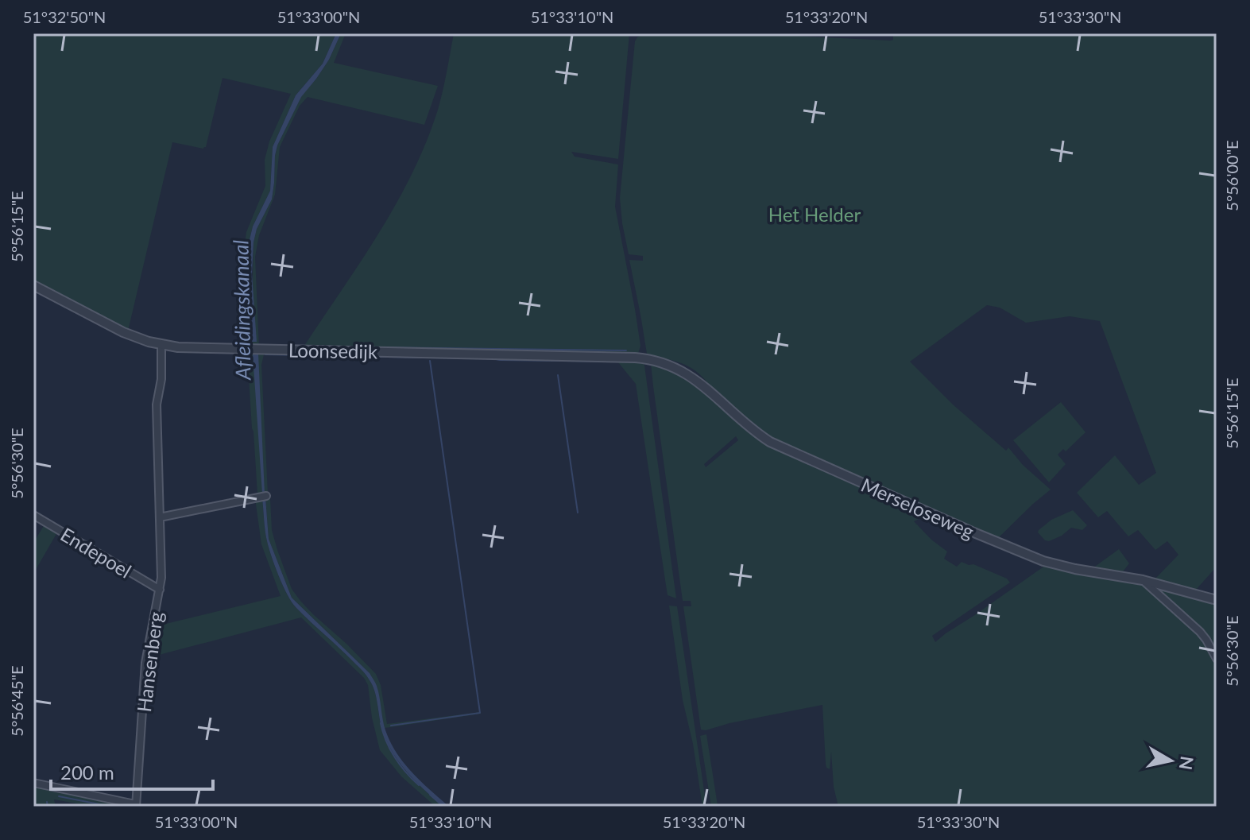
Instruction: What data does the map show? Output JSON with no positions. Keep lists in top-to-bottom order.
{
  "streets": {
    "street": [
      "Loonsedijk",
      "Merseloseweg",
      "Endepoel",
      "Hansenberg"
    ]
  },
  "crossings": [
    ["Loonsedijk", "Merseloseweg"],
    ["Loonsedijk", "Hansenberg"],
    ["Endepoel", "Hansenberg"]
  ],
  "water": ["Afleidingskanaal"],
  "parks": ["Het Helder"],
  "scale_bar": "200 m",
  "north": "right",
  "coordinates": [
    "51°32'50\"N",
    "51°33'00\"N",
    "51°33'10\"N",
    "51°33'20\"N",
    "51°33'30\"N",
    "5°56'00\"E",
    "5°56'15\"E",
    "5°56'30\"E",
    "5°56'45\"E"
  ]
}
